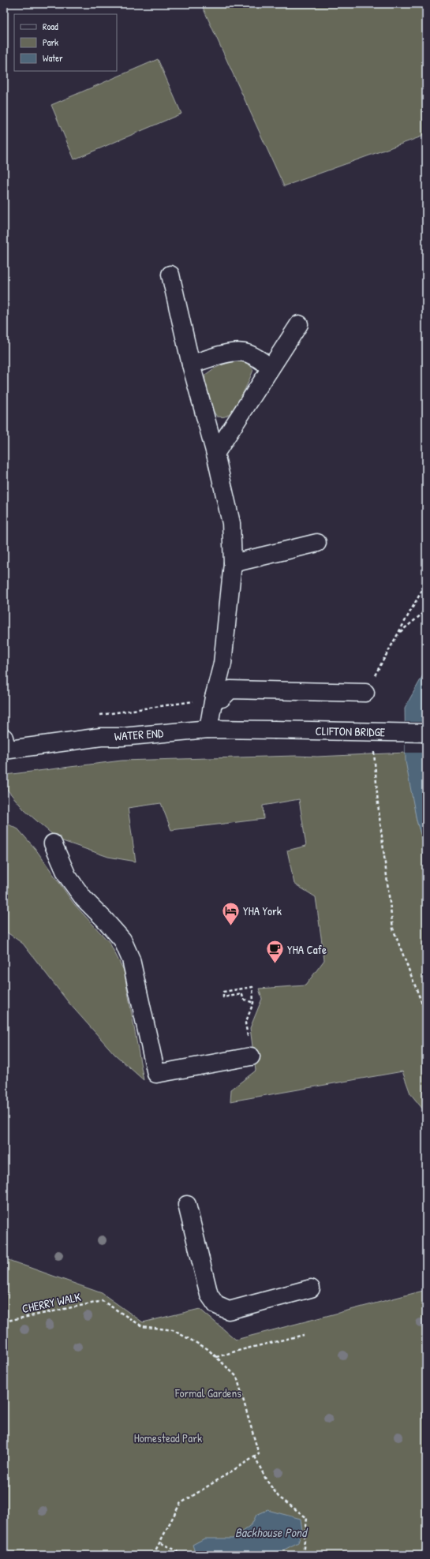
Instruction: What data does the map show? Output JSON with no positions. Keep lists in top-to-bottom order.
{
  "streets": {
    "street": ["CLIFTON BRIDGE", "WATER END"],
    "path": ["CHERRY WALK"]
  },
  "crossings": [
    ["CLIFTON BRIDGE", "WATER END"]
  ],
  "water": ["Backhouse Pond"],
  "parks": ["Formal Gardens", "Homestead Park"],
  "places": {
    "hotel": ["YHA York"],
    "cafe": ["YHA Cafe"]
  },
  "legend": ["Road", "Park", "Water"]
}
